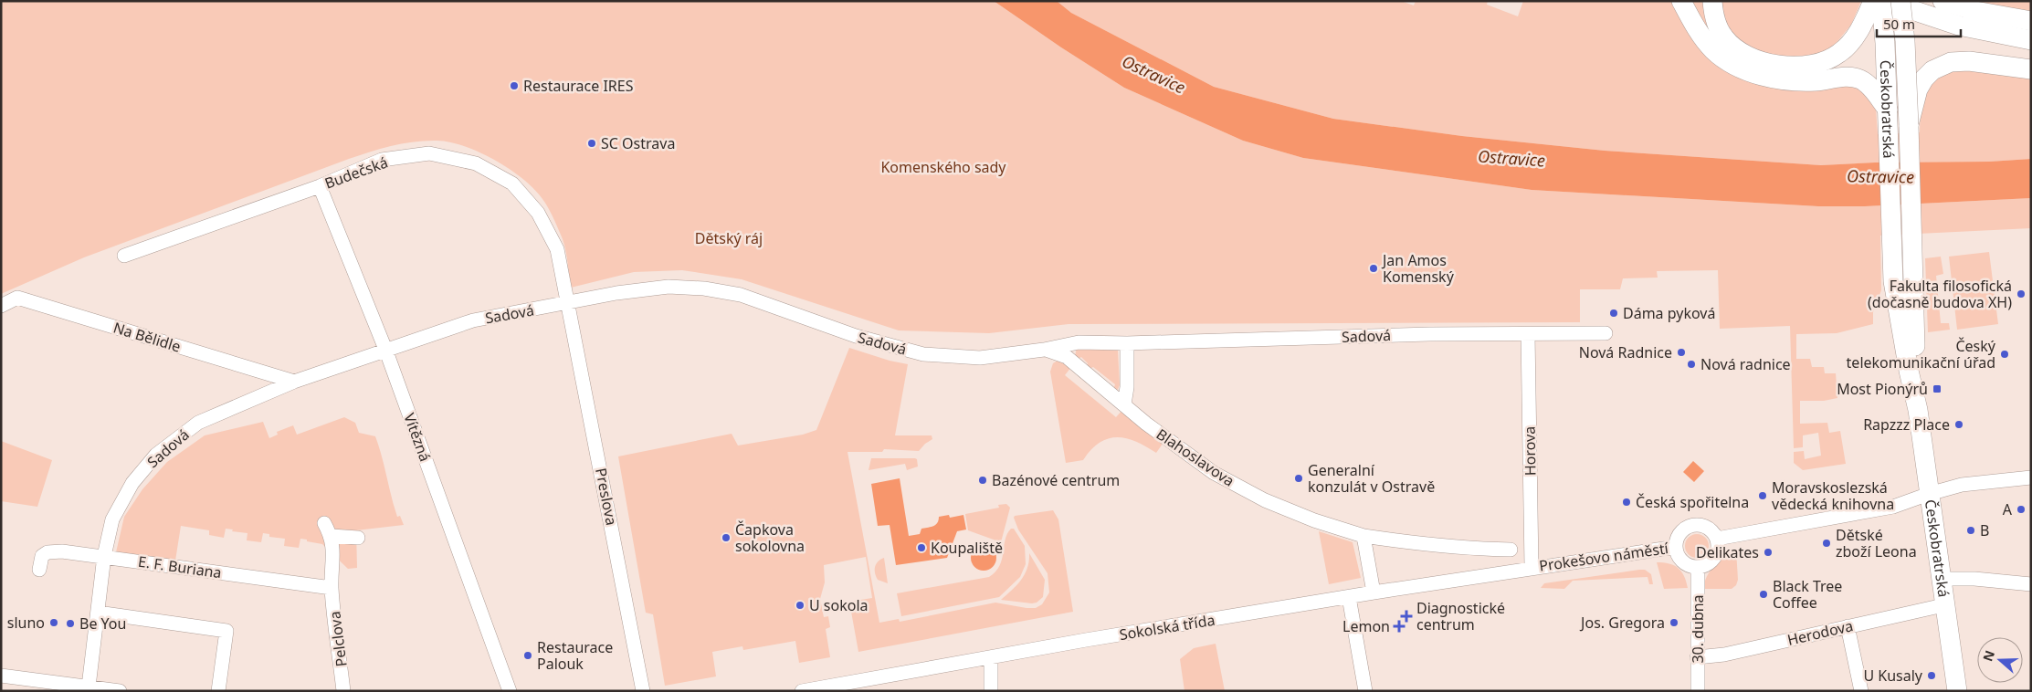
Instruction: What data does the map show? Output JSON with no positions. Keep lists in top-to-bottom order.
{
  "streets": {
    "main road": ["Českobratrská"],
    "street": [
      "Budečská",
      "Sadová",
      "Na Bělidle",
      "Vítězná",
      "Horova",
      "Blahoslavova",
      "Preslova",
      "Prokešovo náměstí",
      "E. F. Buriana",
      "Sokolská třída",
      "30. dubna",
      "Herodova",
      "Pelclova"
    ]
  },
  "crossings": [
    ["Českobratrská", "Herodova"],
    ["Budečská", "Sadová"],
    ["Budečská", "Vítězná"],
    ["Budečská", "Preslova"],
    ["Sadová", "Na Bělidle"],
    ["Sadová", "Vítězná"],
    ["Sadová", "Horova"],
    ["Sadová", "Blahoslavova"],
    ["Sadová", "Preslova"],
    ["Sadová", "E. F. Buriana"],
    ["Horova", "Prokešovo náměstí"],
    ["Horova", "Sokolská třída"],
    ["Prokešovo náměstí", "Sokolská třída"],
    ["Prokešovo náměstí", "30. dubna"],
    ["E. F. Buriana", "Pelclova"],
    ["30. dubna", "Herodova"]
  ],
  "water": ["Ostravice"],
  "parks": ["Komenského sady", "Dětský ráj"],
  "places": {
    "other": [
      "Restaurace IRES",
      "SC Ostrava",
      "Jan Amos Komenský",
      "Fakulta filosofická (dočasně budova XH)",
      "Dáma pyková",
      "Nová Radnice",
      "Český telekomunikační úřad",
      "Nová radnice",
      "Rapzzz Place",
      "Generalní konzulát v Ostravě",
      "Bazénové centrum",
      "Moravskoslezská vědecká knihovna",
      "Česká spořitelna",
      "A",
      "B",
      "Čapkova sokolovna",
      "Dětské zboží Leona",
      "Koupaliště",
      "Delikates",
      "Black Tree Coffee",
      "U sokola",
      "sluno",
      "Jos. Gregora",
      "Be You",
      "Restaurace Palouk",
      "U Kusaly"
    ],
    "transit": ["Most Pionýrů"],
    "health": ["Diagnostické centrum", "Lemon"]
  },
  "scale_bar": "50 m",
  "north": "left"
}
